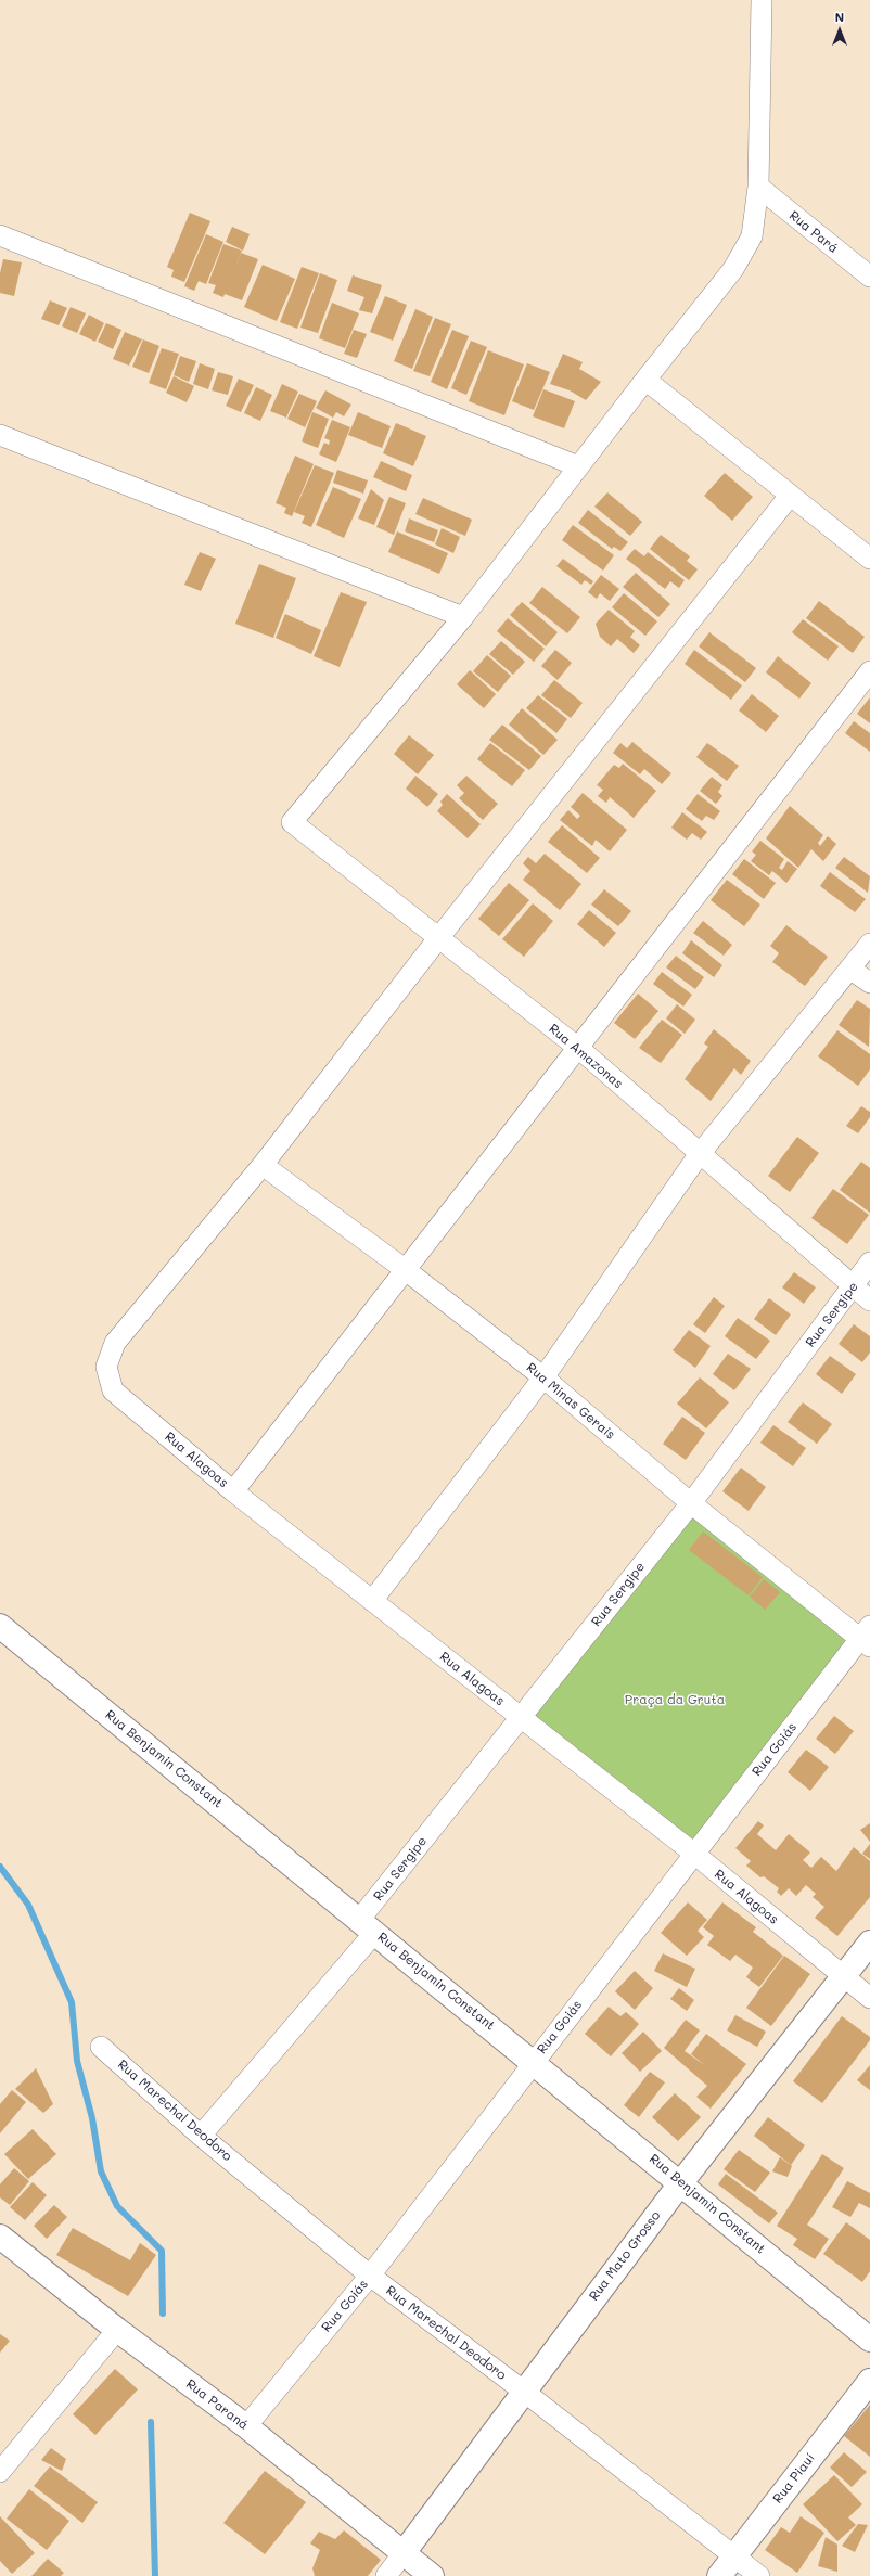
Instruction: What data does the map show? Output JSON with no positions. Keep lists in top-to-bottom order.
{
  "streets": {
    "street": [
      "Rua Pará",
      "Rua Amazonas",
      "Rua Sergipe",
      "Rua Minas Gerais",
      "Rua Alagoas",
      "Rua Goiás",
      "Rua Benjamin Constant",
      "Rua Marechal Deodoro",
      "Rua Mato Grosso",
      "Rua Paraná",
      "Rua Piauí"
    ]
  },
  "crossings": [
    ["Rua Amazonas", "Rua Sergipe"],
    ["Rua Amazonas", "Rua Alagoas"],
    ["Rua Sergipe", "Rua Minas Gerais"],
    ["Rua Sergipe", "Rua Alagoas"],
    ["Rua Sergipe", "Rua Benjamin Constant"],
    ["Rua Sergipe", "Rua Marechal Deodoro"],
    ["Rua Minas Gerais", "Rua Alagoas"],
    ["Rua Minas Gerais", "Rua Goiás"],
    ["Rua Alagoas", "Rua Goiás"],
    ["Rua Alagoas", "Rua Mato Grosso"],
    ["Rua Goiás", "Rua Benjamin Constant"],
    ["Rua Goiás", "Rua Marechal Deodoro"],
    ["Rua Goiás", "Rua Paraná"],
    ["Rua Benjamin Constant", "Rua Mato Grosso"],
    ["Rua Marechal Deodoro", "Rua Mato Grosso"],
    ["Rua Marechal Deodoro", "Rua Piauí"],
    ["Rua Mato Grosso", "Rua Paraná"]
  ],
  "parks": ["Praça da Gruta"],
  "north": "top"
}
